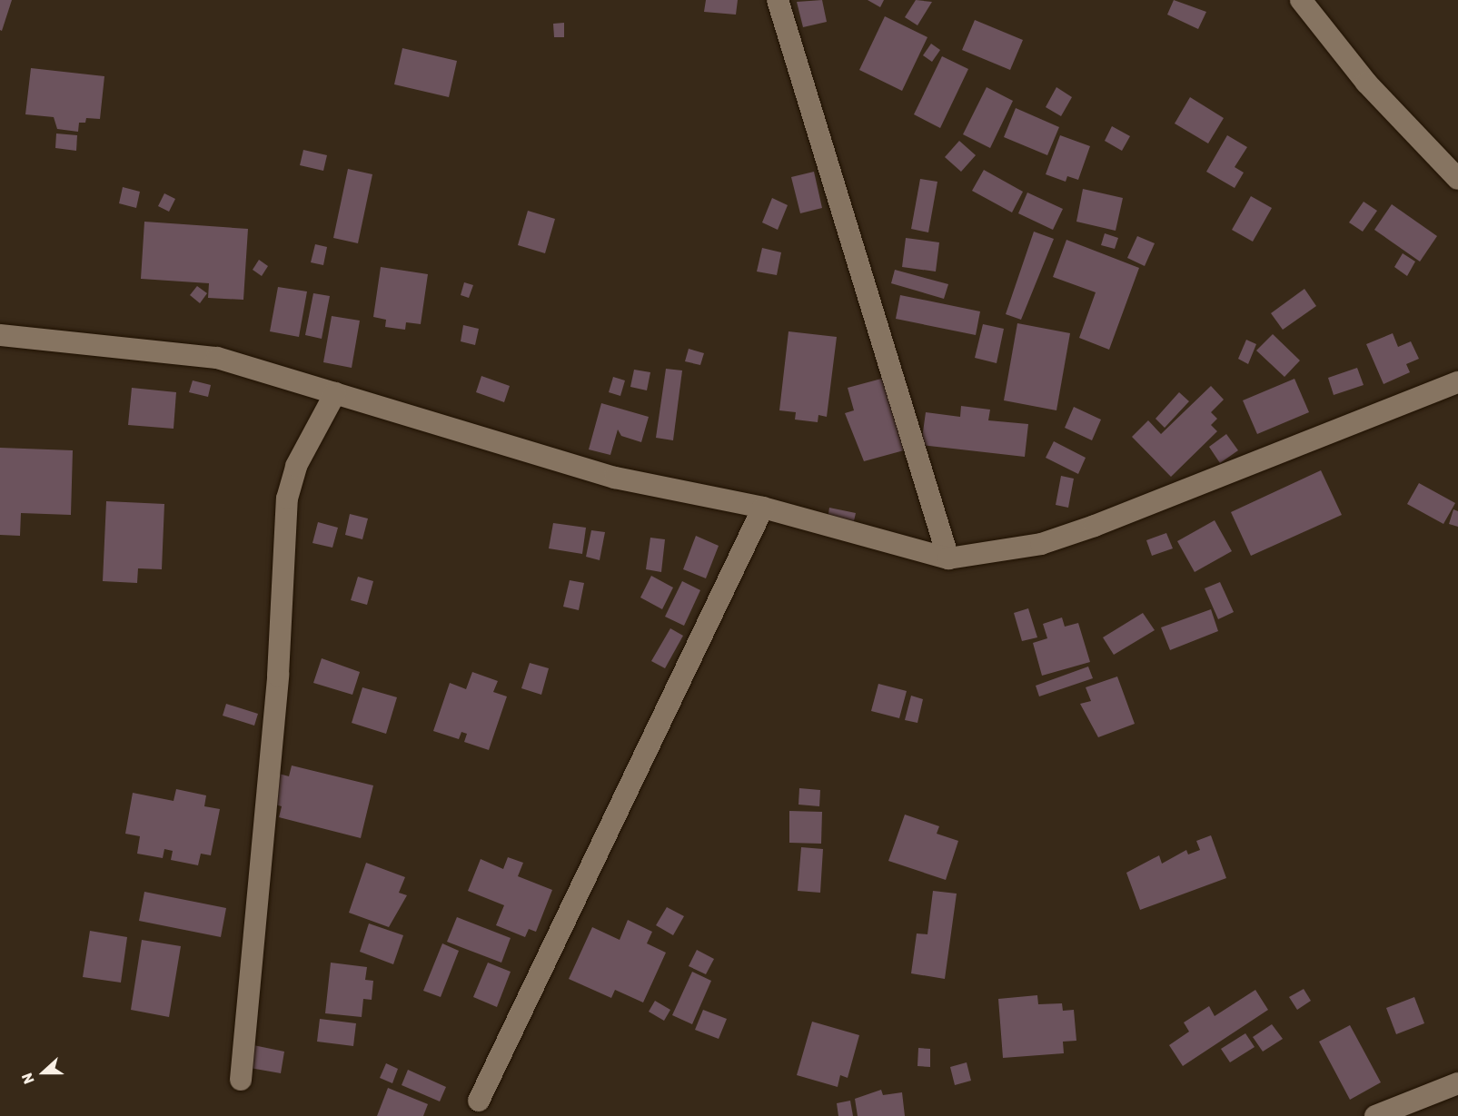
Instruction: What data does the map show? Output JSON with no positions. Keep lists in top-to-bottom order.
{
  "north": "left"
}
